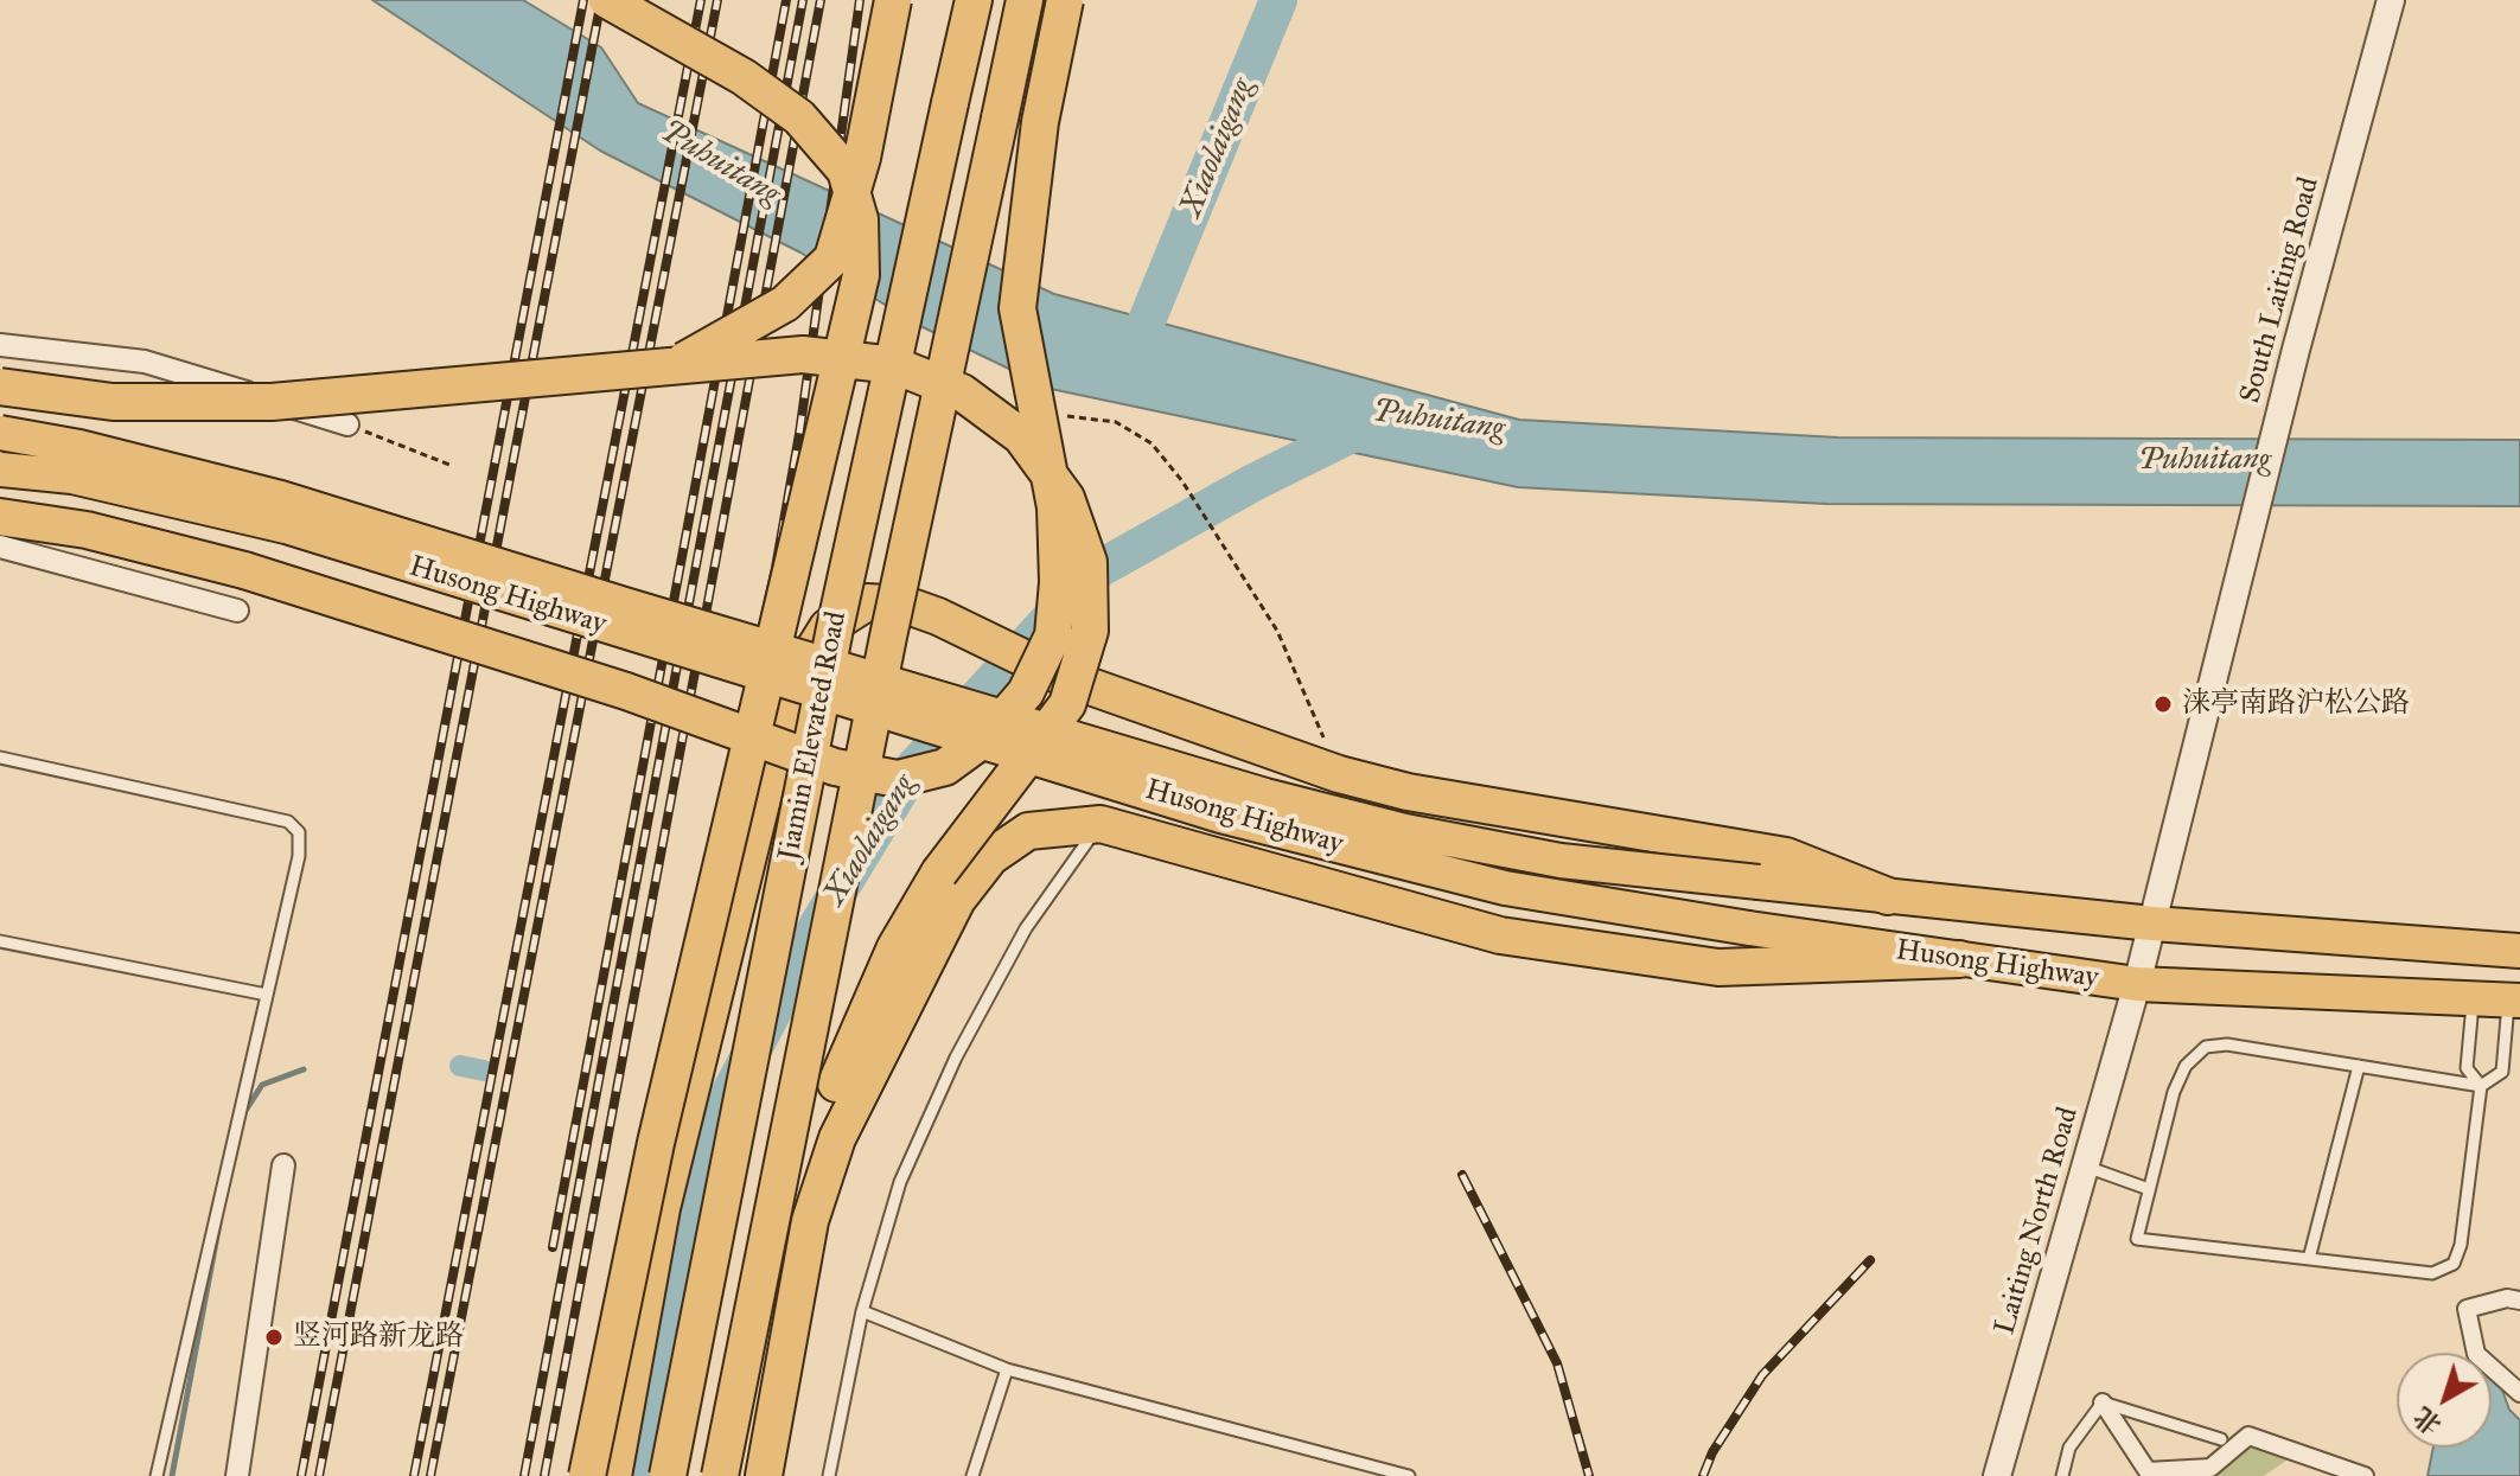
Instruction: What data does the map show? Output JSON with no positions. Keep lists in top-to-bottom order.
{
  "streets": {
    "highway": ["Jiamin Elevated Road"],
    "main road": ["Husong Highway"],
    "street": ["South Laiting Road", "Laiting North Road"]
  },
  "crossings": [
    ["South Laiting Road", "Husong Highway"],
    ["South Laiting Road", "Laiting North Road"],
    ["Husong Highway", "Laiting North Road"]
  ],
  "water": ["Xiaolaigang", "Puhuitang"],
  "places": ["涞亭南路沪松公路", "竖河路新龙路"],
  "north": "bottom left"
}
